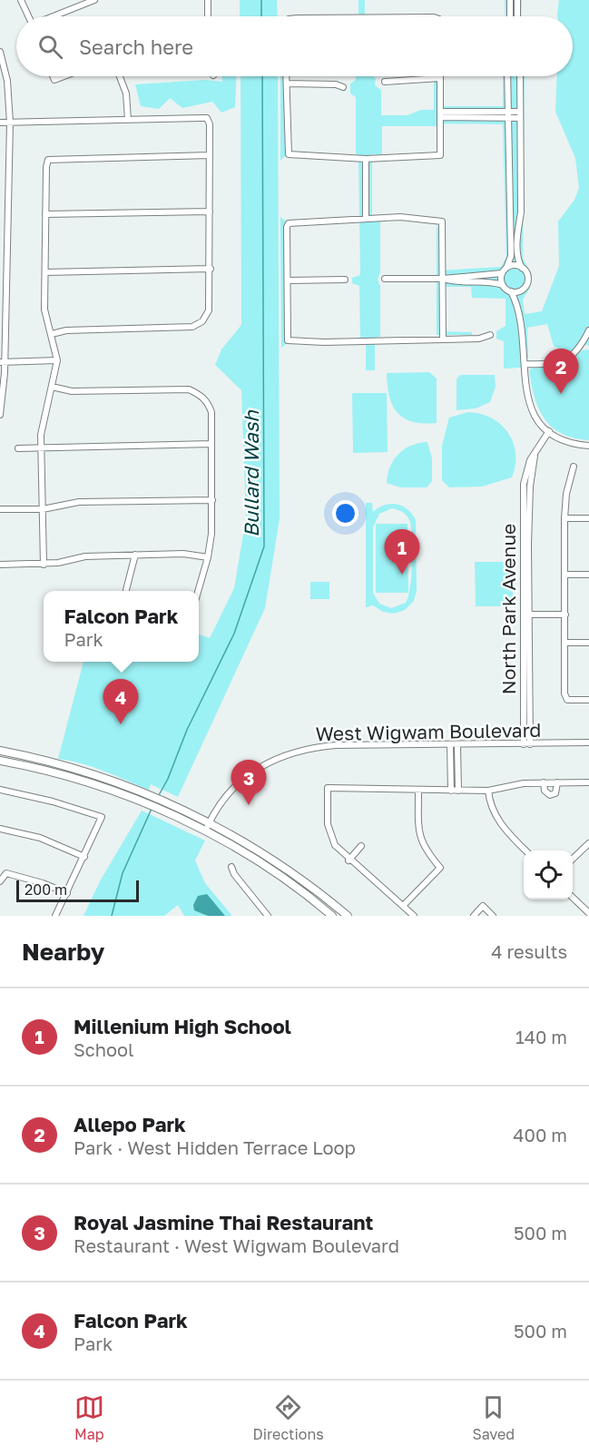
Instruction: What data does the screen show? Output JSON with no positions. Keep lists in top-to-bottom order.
{
  "streets": {
    "street": ["North Park Avenue", "West Wigwam Boulevard"]
  },
  "crossings": [
    ["North Park Avenue", "West Wigwam Boulevard"]
  ],
  "water": ["Bullard Wash"],
  "scale_bar": "200 m",
  "page": {
    "search": "Search here",
    "pins": [
      "2",
      "1",
      "4",
      "3"
    ],
    "popup": ["Falcon Park", "Park"],
    "scale": "200 m",
    "heading": ["Nearby", "4 results"],
    "list": [
      {
        "mark": "1",
        "name": "Millenium High School",
        "note": "School",
        "value": "140 m"
      },
      {
        "mark": "2",
        "name": "Allepo Park",
        "note": "Park · West Hidden Terrace Loop",
        "value": "400 m"
      },
      {
        "mark": "3",
        "name": "Royal Jasmine Thai Restaurant",
        "note": "Restaurant · West Wigwam Boulevard",
        "value": "500 m"
      },
      {
        "mark": "4",
        "name": "Falcon Park",
        "note": "Park",
        "value": "500 m"
      }
    ],
    "nav": ["Map", "Directions", "Saved"]
  }
}
